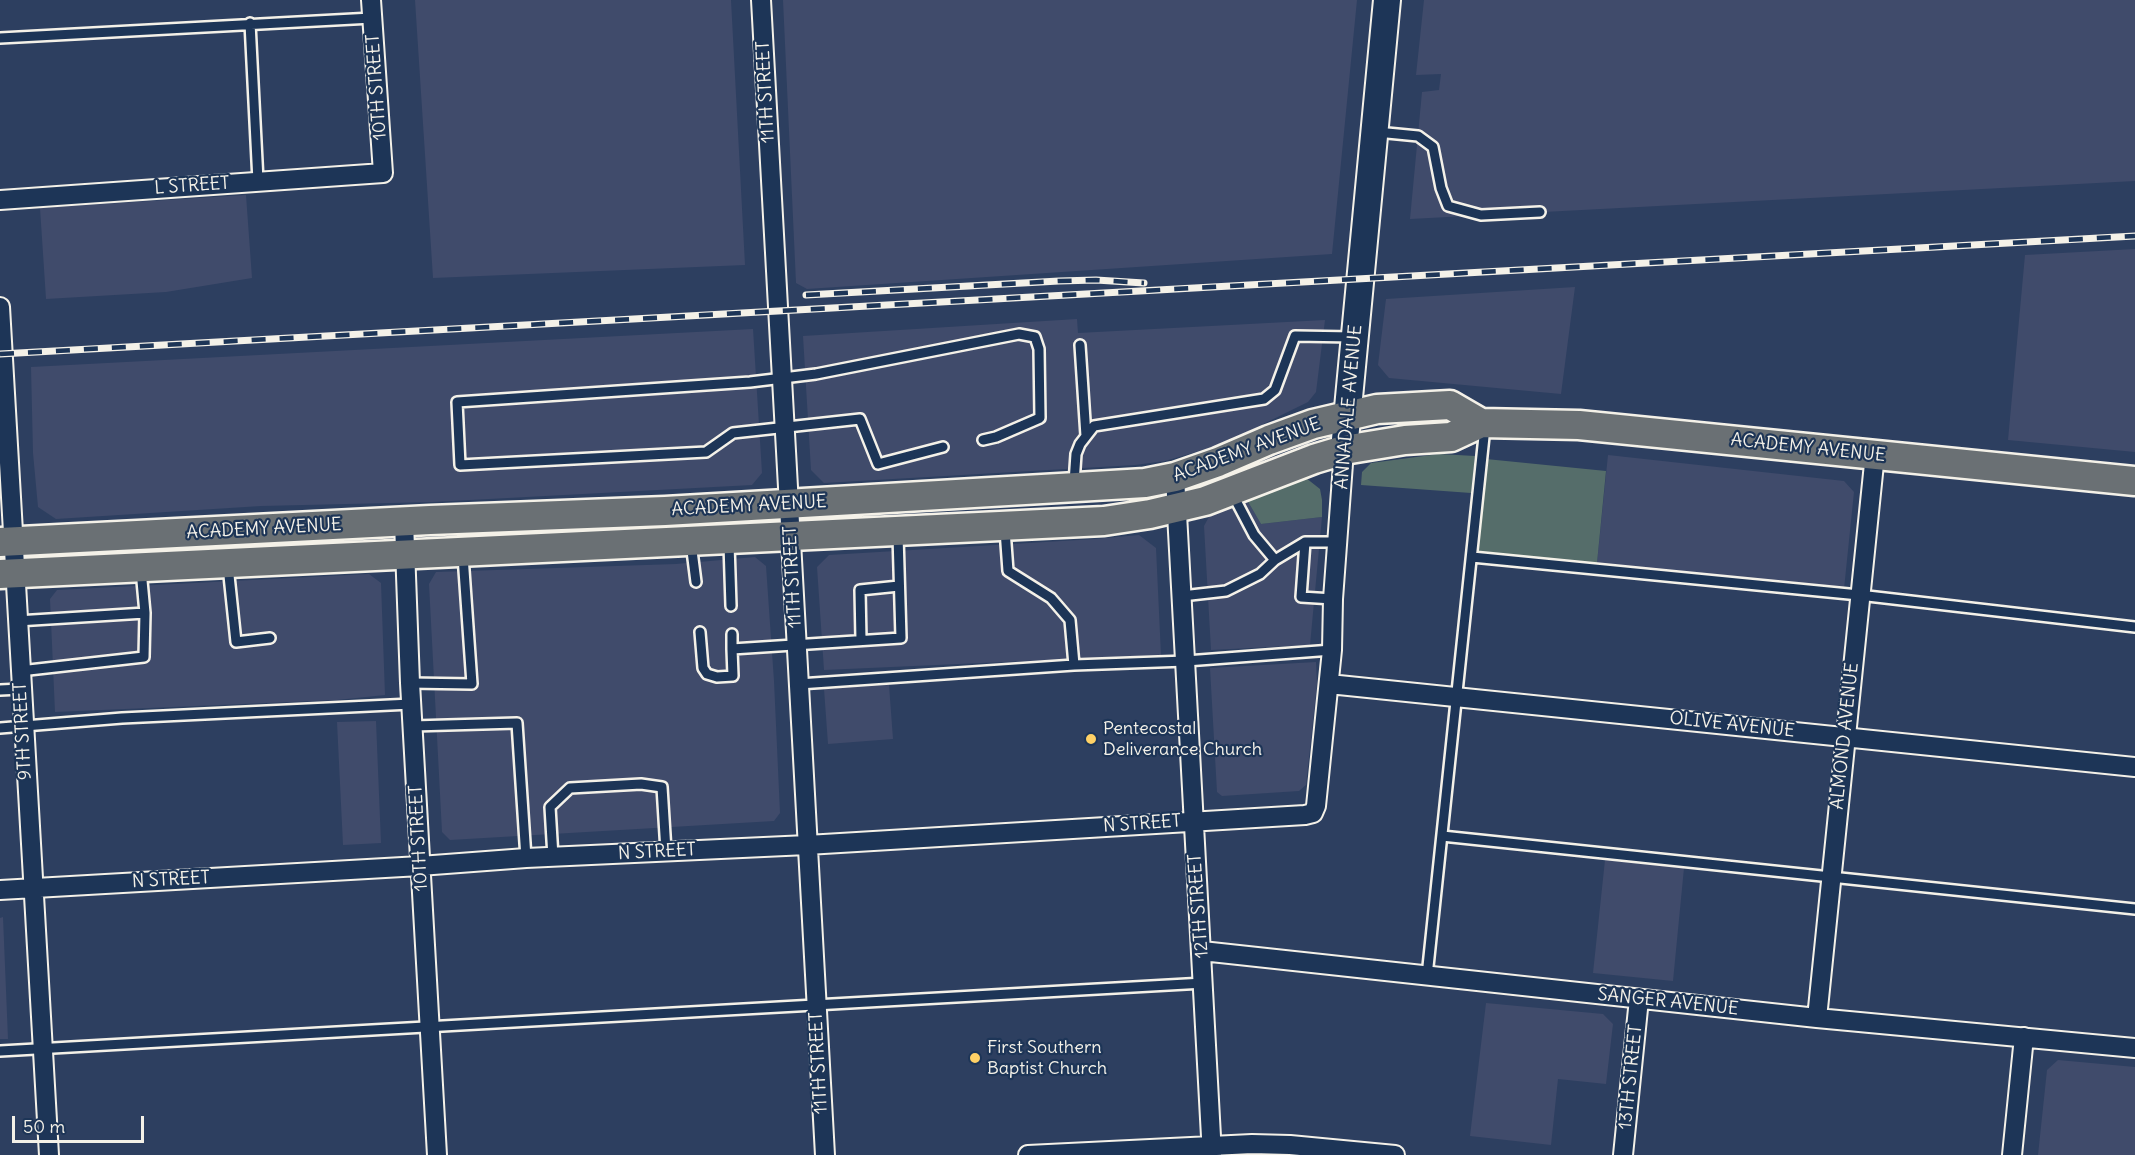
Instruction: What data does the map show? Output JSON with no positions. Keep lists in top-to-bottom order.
{
  "streets": {
    "main road": ["ACADEMY AVENUE"],
    "street": [
      "10TH STREET",
      "11TH STREET",
      "L STREET",
      "ANNADALE AVENUE",
      "OLIVE AVENUE",
      "9TH STREET",
      "ALMOND AVENUE",
      "N STREET",
      "12TH STREET",
      "SANGER AVENUE",
      "13TH STREET"
    ]
  },
  "crossings": [
    ["10TH STREET", "L STREET"],
    ["10TH STREET", "ACADEMY AVENUE"],
    ["10TH STREET", "N STREET"],
    ["11TH STREET", "ACADEMY AVENUE"],
    ["11TH STREET", "N STREET"],
    ["ANNADALE AVENUE", "ACADEMY AVENUE"],
    ["ANNADALE AVENUE", "OLIVE AVENUE"],
    ["ANNADALE AVENUE", "N STREET"],
    ["ACADEMY AVENUE", "9TH STREET"],
    ["ACADEMY AVENUE", "ALMOND AVENUE"],
    ["ACADEMY AVENUE", "12TH STREET"],
    ["OLIVE AVENUE", "ALMOND AVENUE"],
    ["9TH STREET", "N STREET"],
    ["ALMOND AVENUE", "SANGER AVENUE"],
    ["N STREET", "12TH STREET"],
    ["12TH STREET", "SANGER AVENUE"],
    ["SANGER AVENUE", "13TH STREET"]
  ],
  "places": ["Pentecostal Deliverance Church", "First Southern Baptist Church"],
  "scale_bar": "50 m"
}
